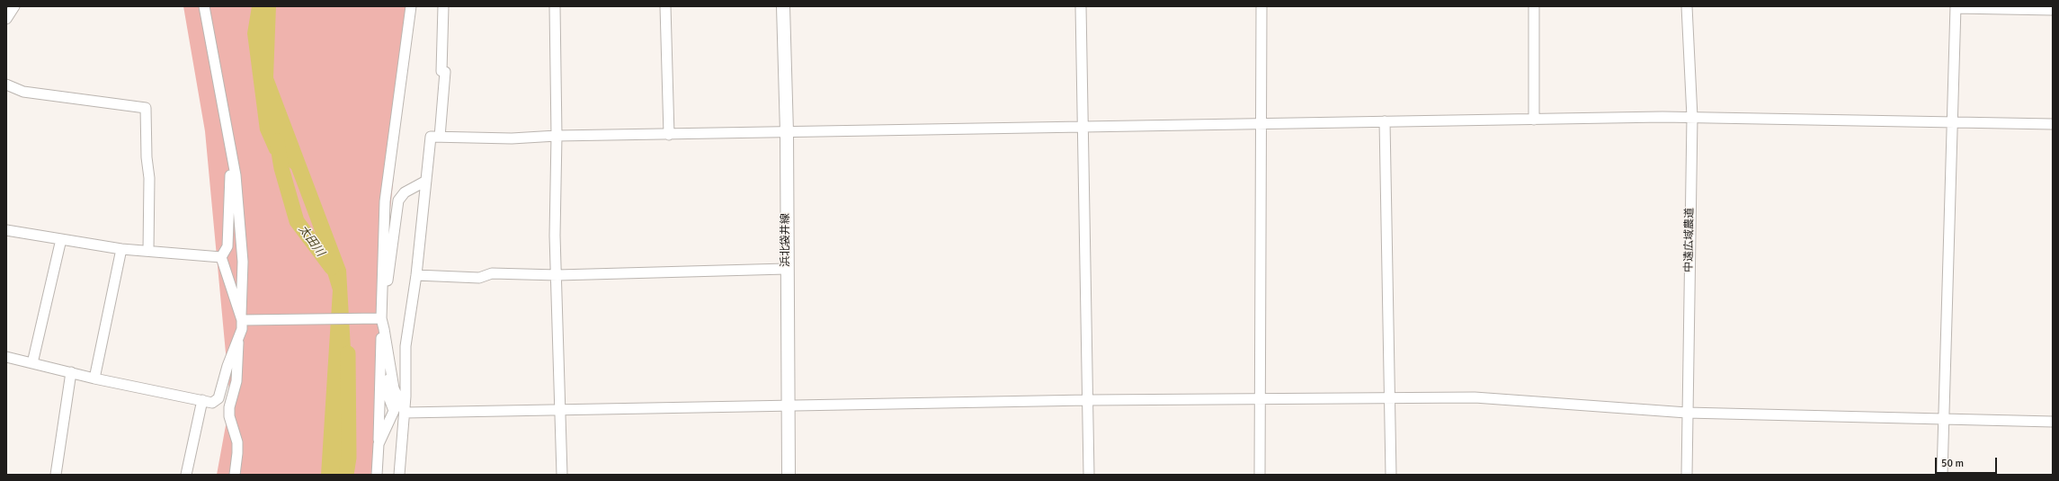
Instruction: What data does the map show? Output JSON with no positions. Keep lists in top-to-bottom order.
{
  "streets": {
    "main road": ["浜北袋井線"],
    "street": ["中遠広域農道"]
  },
  "water": ["太田川"],
  "scale_bar": "50 m"
}
